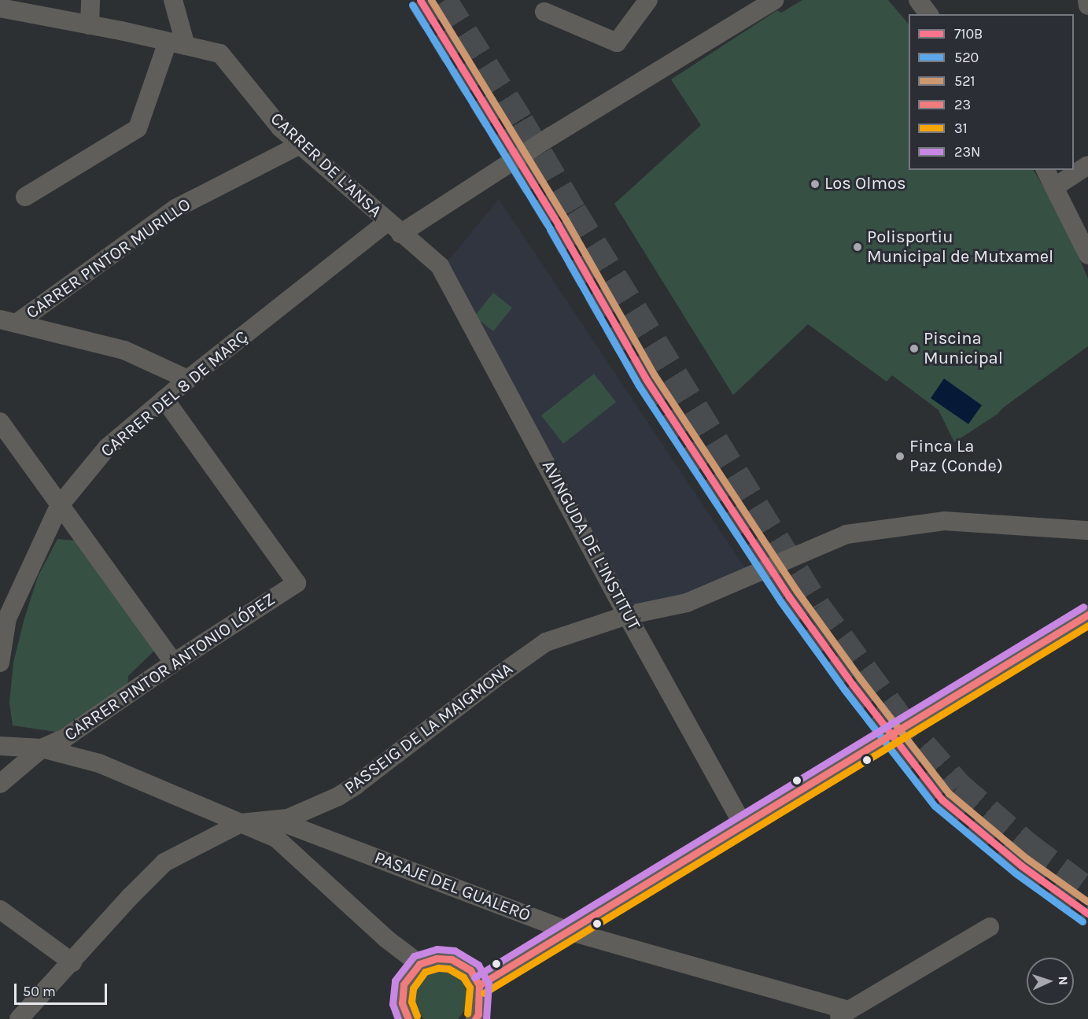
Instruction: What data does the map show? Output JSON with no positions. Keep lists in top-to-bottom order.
{
  "streets": {
    "street": [
      "CARRER DE L'ANSA",
      "CARRER PINTOR MURILLO",
      "CARRER DEL 8 DE MARÇ",
      "AVINGUDA DE L'INSTITUT",
      "CARRER PINTOR ANTONIO LÓPEZ",
      "PASSEIG DE LA MAIGMONA",
      "PASAJE DEL GUALERÓ"
    ]
  },
  "crossings": [
    ["CARRER DE L'ANSA", "CARRER PINTOR MURILLO"],
    ["CARRER DE L'ANSA", "CARRER DEL 8 DE MARÇ"],
    ["CARRER DE L'ANSA", "AVINGUDA DE L'INSTITUT"],
    ["CARRER DEL 8 DE MARÇ", "CARRER PINTOR ANTONIO LÓPEZ"],
    ["AVINGUDA DE L'INSTITUT", "PASSEIG DE LA MAIGMONA"],
    ["PASSEIG DE LA MAIGMONA", "PASAJE DEL GUALERÓ"]
  ],
  "places": [
    "Los Olmos",
    "Polisportiu Municipal de Mutxamel",
    "Piscina Municipal",
    "Finca La Paz (Conde)"
  ],
  "lines": [
    "transit line 710B",
    "transit line 521",
    "transit line 520",
    "transit line 23N",
    "transit line 23",
    "transit line 31"
  ],
  "legend": [
    "710B",
    "520",
    "521",
    "23",
    "31",
    "23N"
  ],
  "scale_bar": "50 m",
  "north": "right"
}
